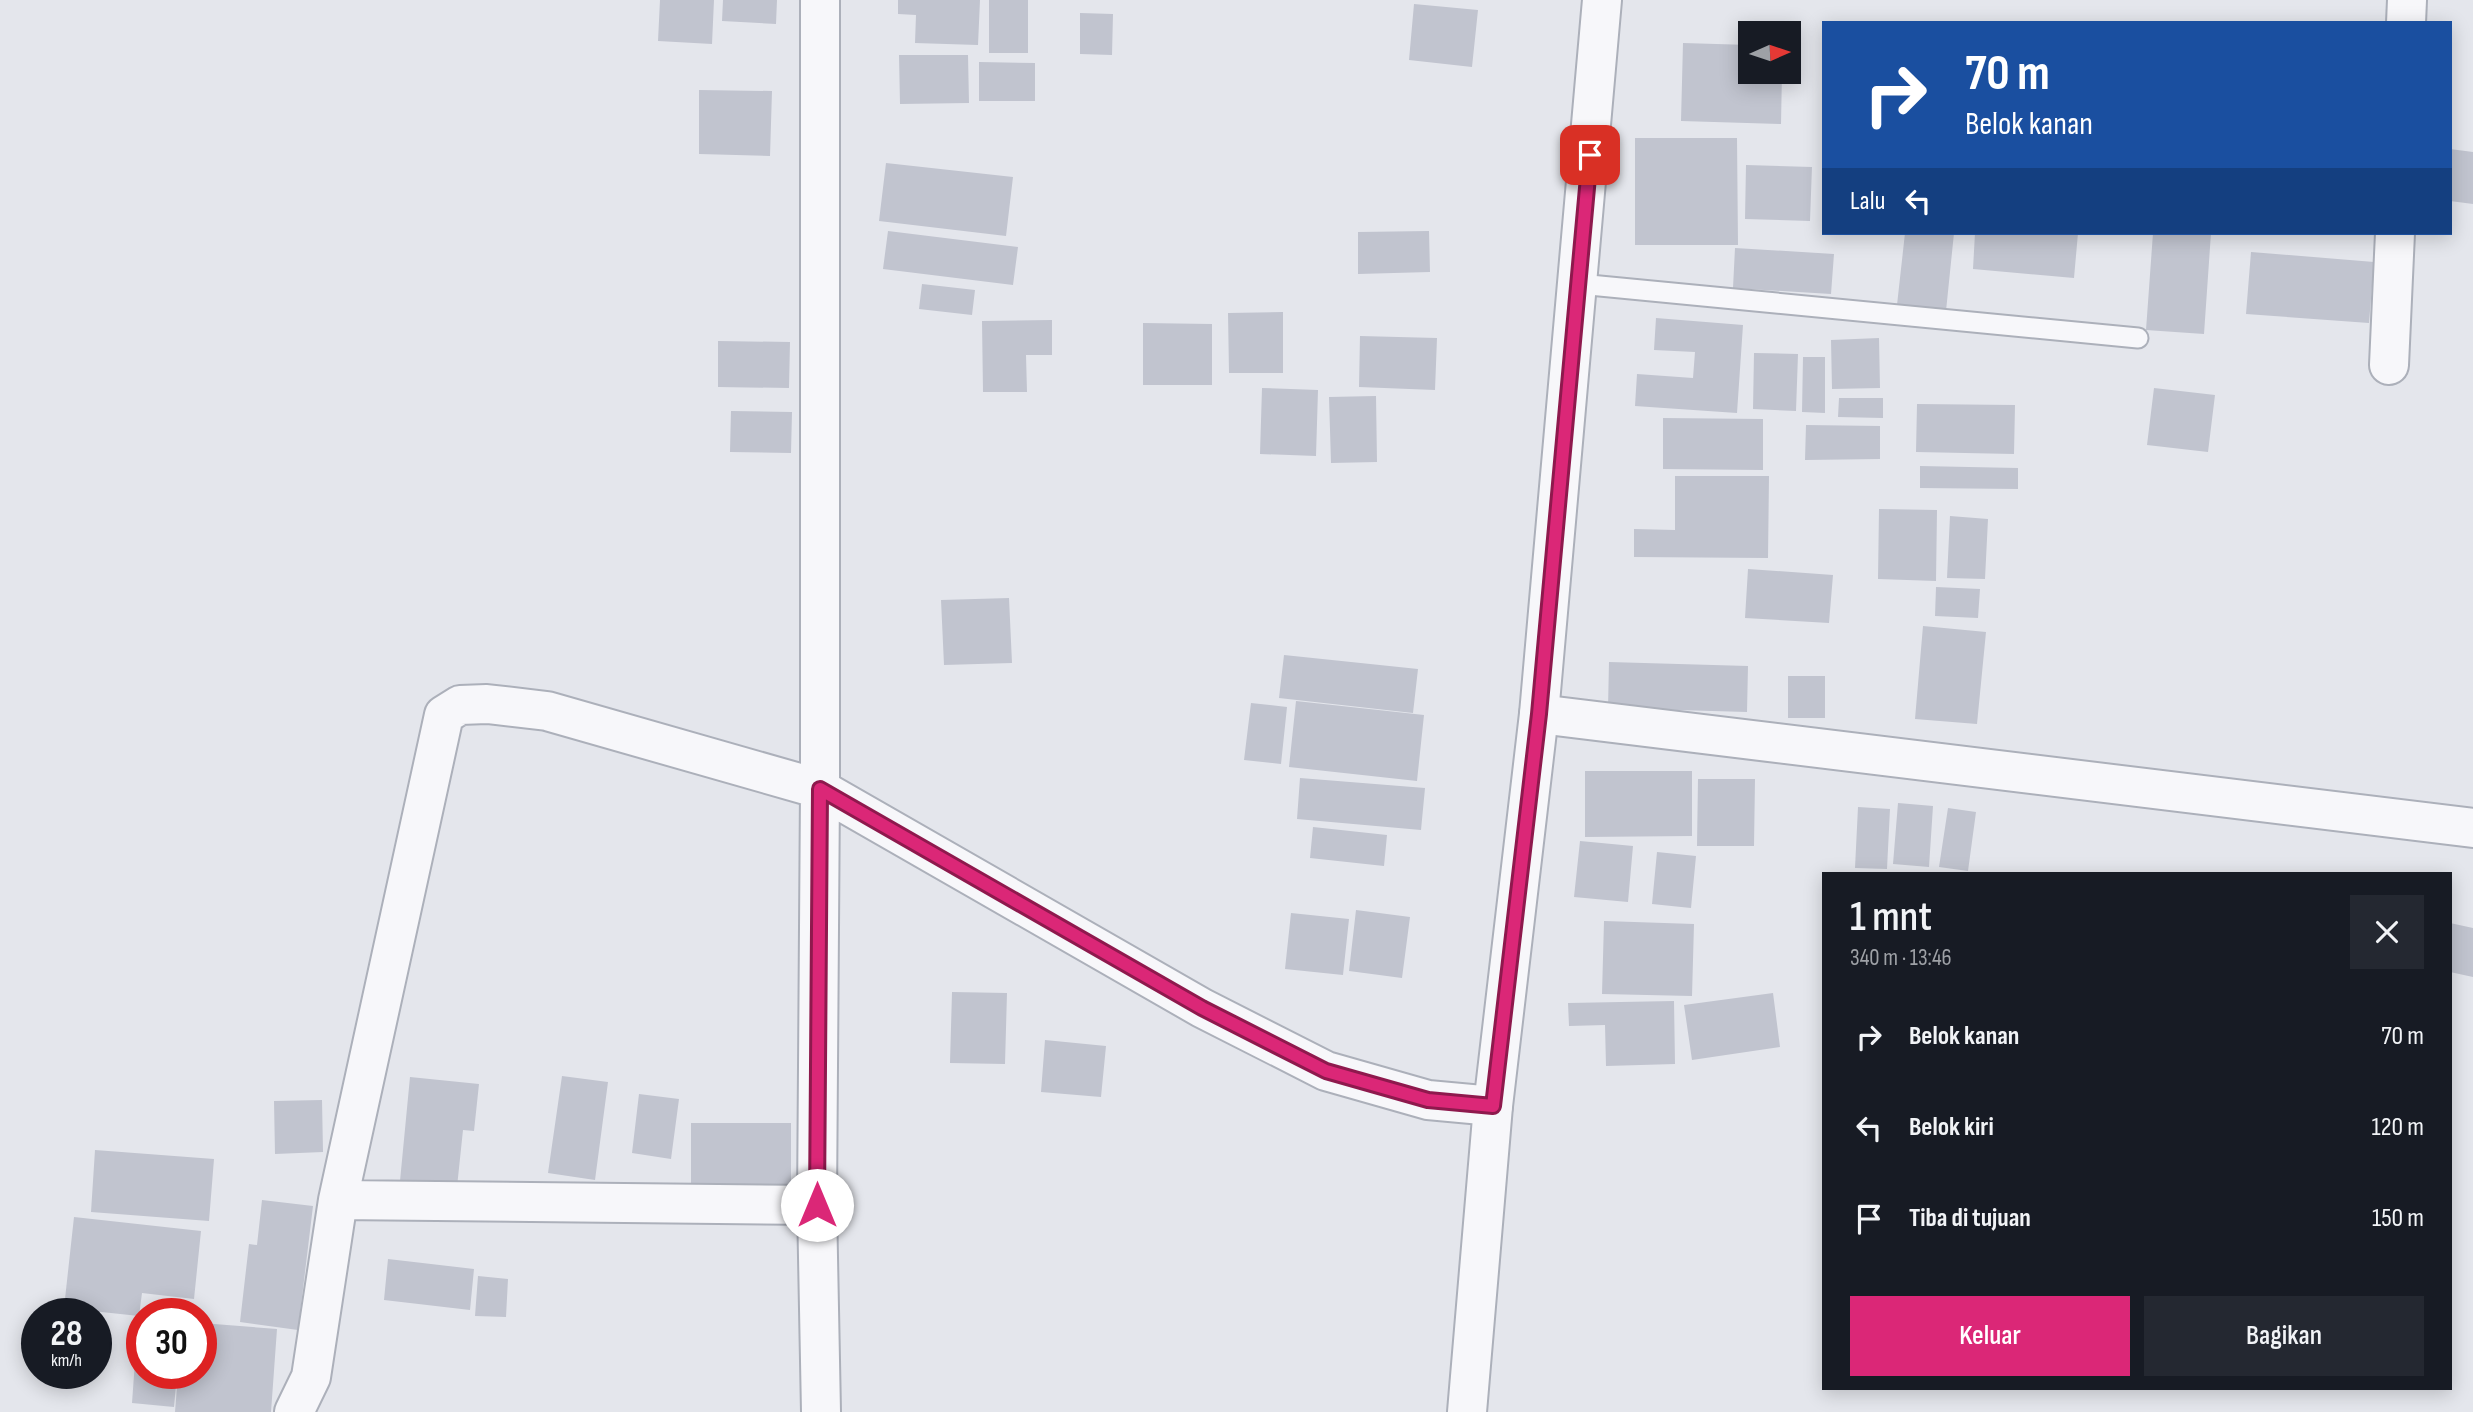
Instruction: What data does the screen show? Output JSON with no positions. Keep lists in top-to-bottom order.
{
  "north": "right",
  "page": {
    "turn": ["70 m", "Belok kanan"],
    "then": "Lalu",
    "heading": ["1 mnt", "340 m · 13:46"],
    "list": [
      {
        "name": "Belok kanan",
        "value": "70 m"
      },
      {
        "name": "Belok kiri",
        "value": "120 m"
      },
      {
        "name": "Tiba di tujuan",
        "value": "150 m"
      }
    ],
    "buttons": ["Keluar", "Bagikan"],
    "speed": "28 km/h",
    "limit": "30"
  }
}
